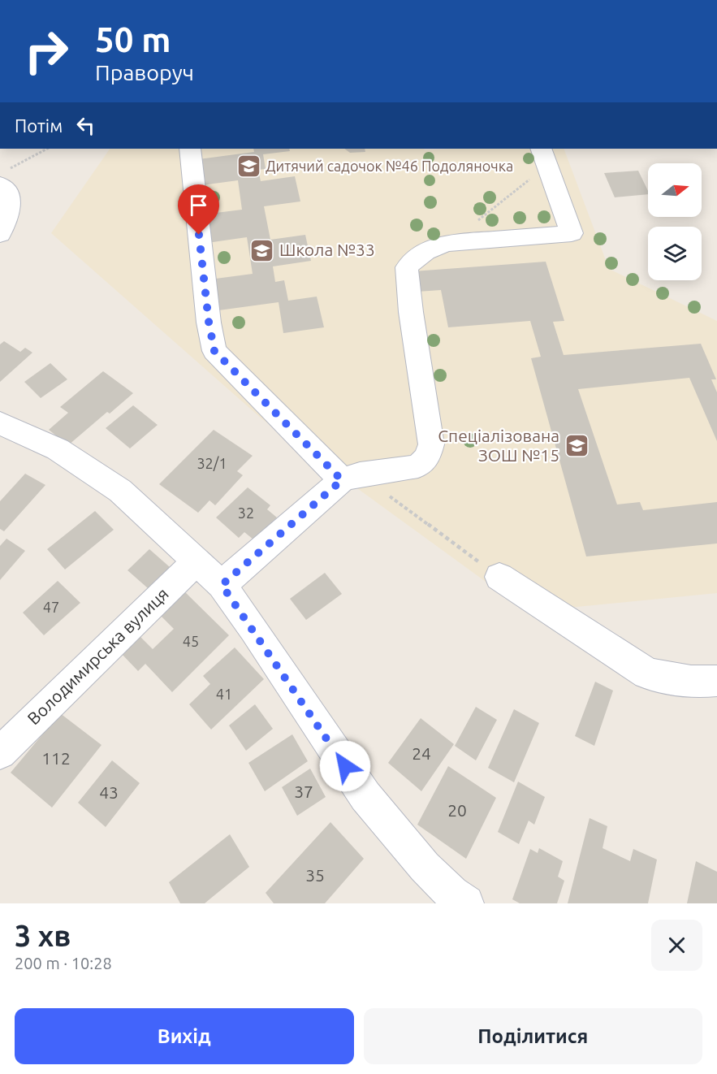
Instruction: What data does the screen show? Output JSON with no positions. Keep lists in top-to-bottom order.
{
  "streets": {
    "street": ["Володимирська вулиця"]
  },
  "places": {
    "school or university": ["Дитячий садочок №46 Подоляночка", "Школа №33", "Спеціалізована ЗОШ №15"]
  },
  "house_numbers": [
    "32/1",
    "32",
    "47",
    "45",
    "41",
    "24",
    "112",
    "37",
    "43",
    "20",
    "35"
  ],
  "north": "right",
  "page": {
    "turn": ["50 m", "Праворуч"],
    "then": "Потім",
    "heading": ["3 хв", "200 m · 10:28"],
    "buttons": ["Вихід", "Поділитися"]
  }
}
